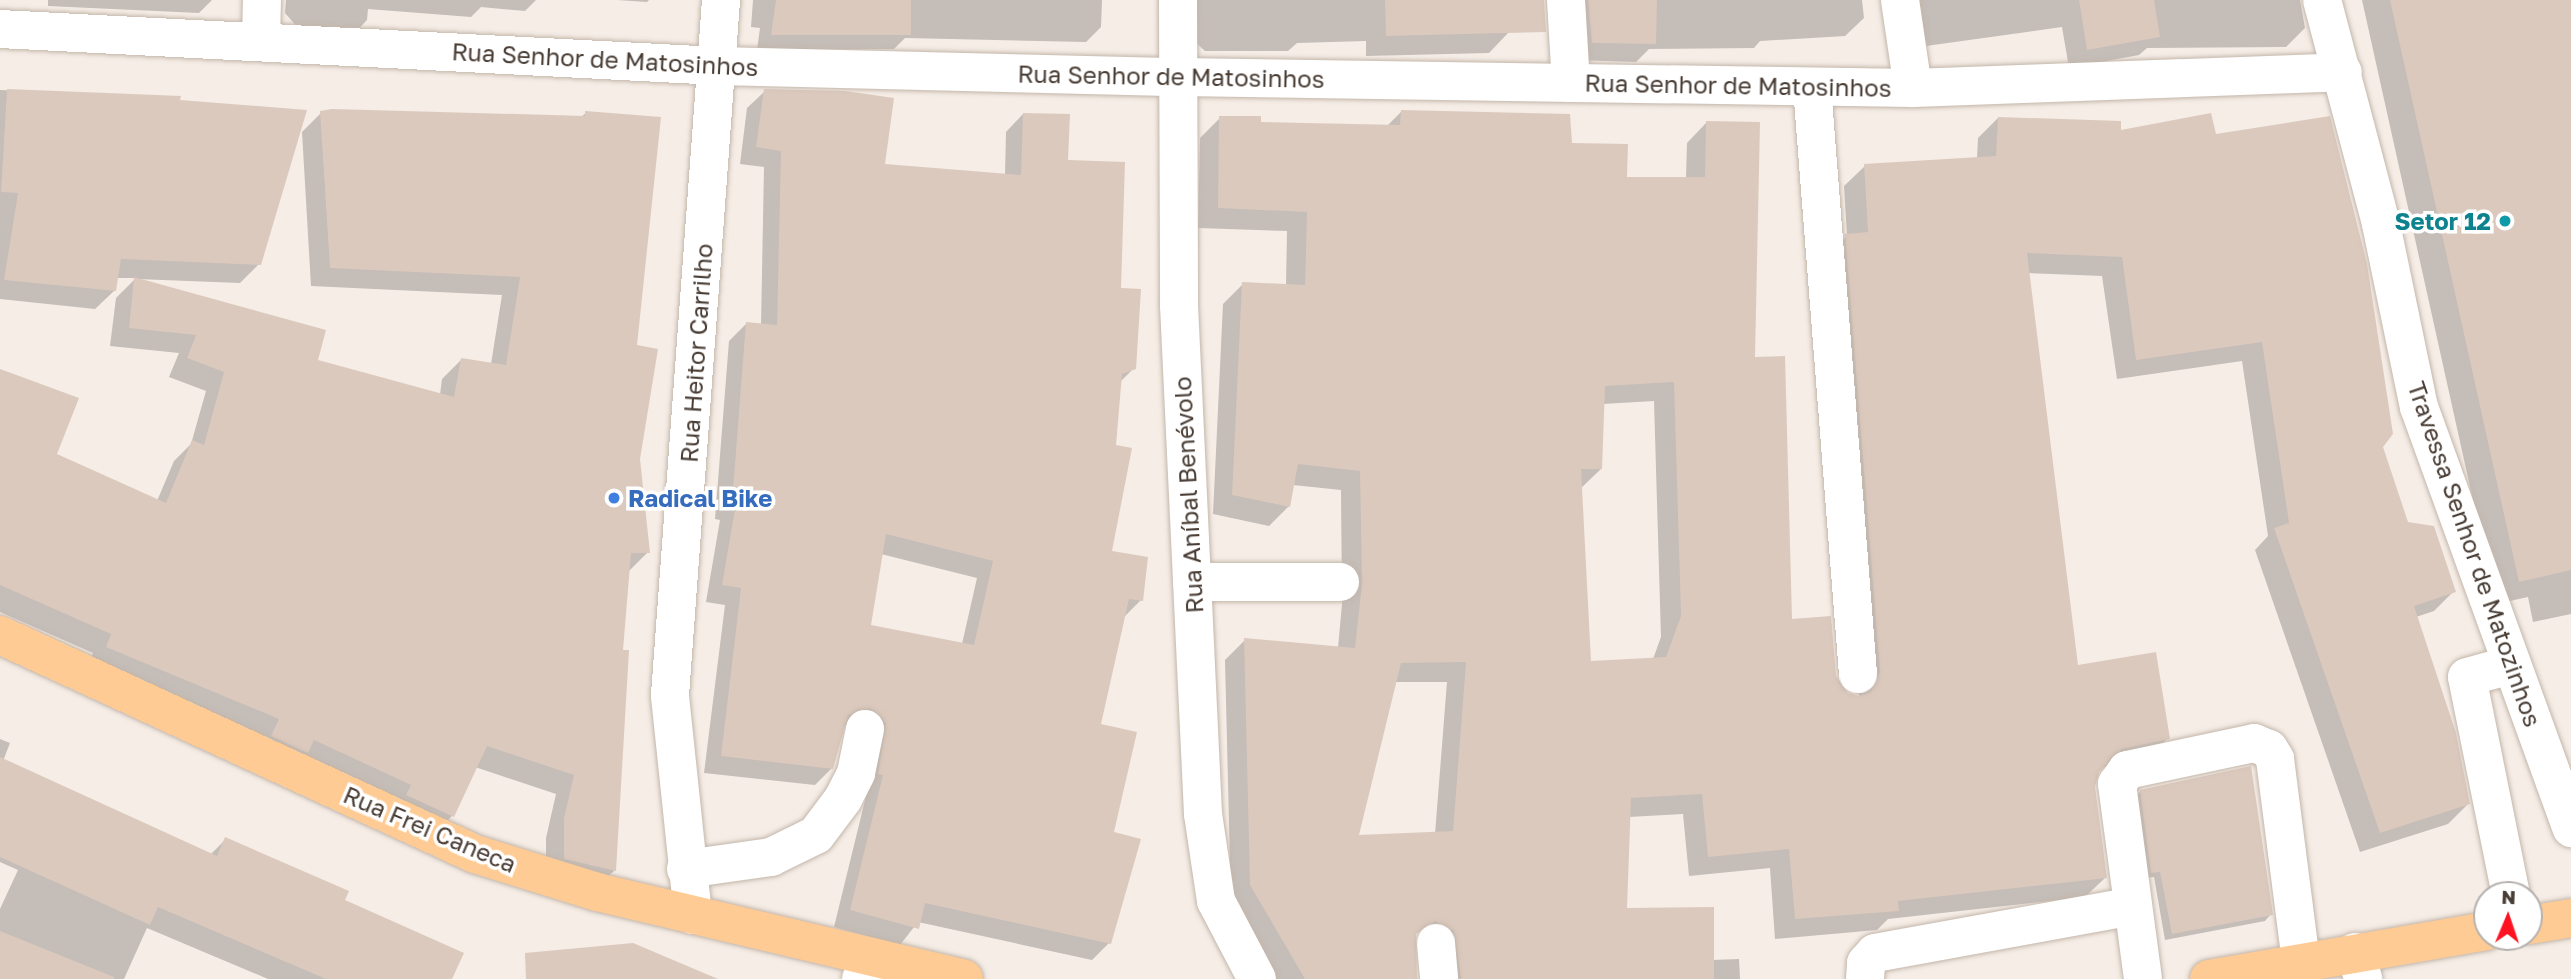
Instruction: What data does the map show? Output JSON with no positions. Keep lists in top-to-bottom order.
{
  "streets": {
    "main road": ["Rua Frei Caneca"],
    "street": [
      "Rua Senhor de Matosinhos",
      "Rua Heitor Carrilho",
      "Rua Aníbal Benévolo",
      "Travessa Senhor de Matozinhos"
    ]
  },
  "crossings": [
    ["Rua Senhor de Matosinhos", "Rua Heitor Carrilho"],
    ["Rua Senhor de Matosinhos", "Rua Aníbal Benévolo"],
    ["Rua Senhor de Matosinhos", "Travessa Senhor de Matozinhos"],
    ["Rua Heitor Carrilho", "Rua Frei Caneca"]
  ],
  "places": ["Setor 12", "Radical Bike"],
  "north": "top"
}
